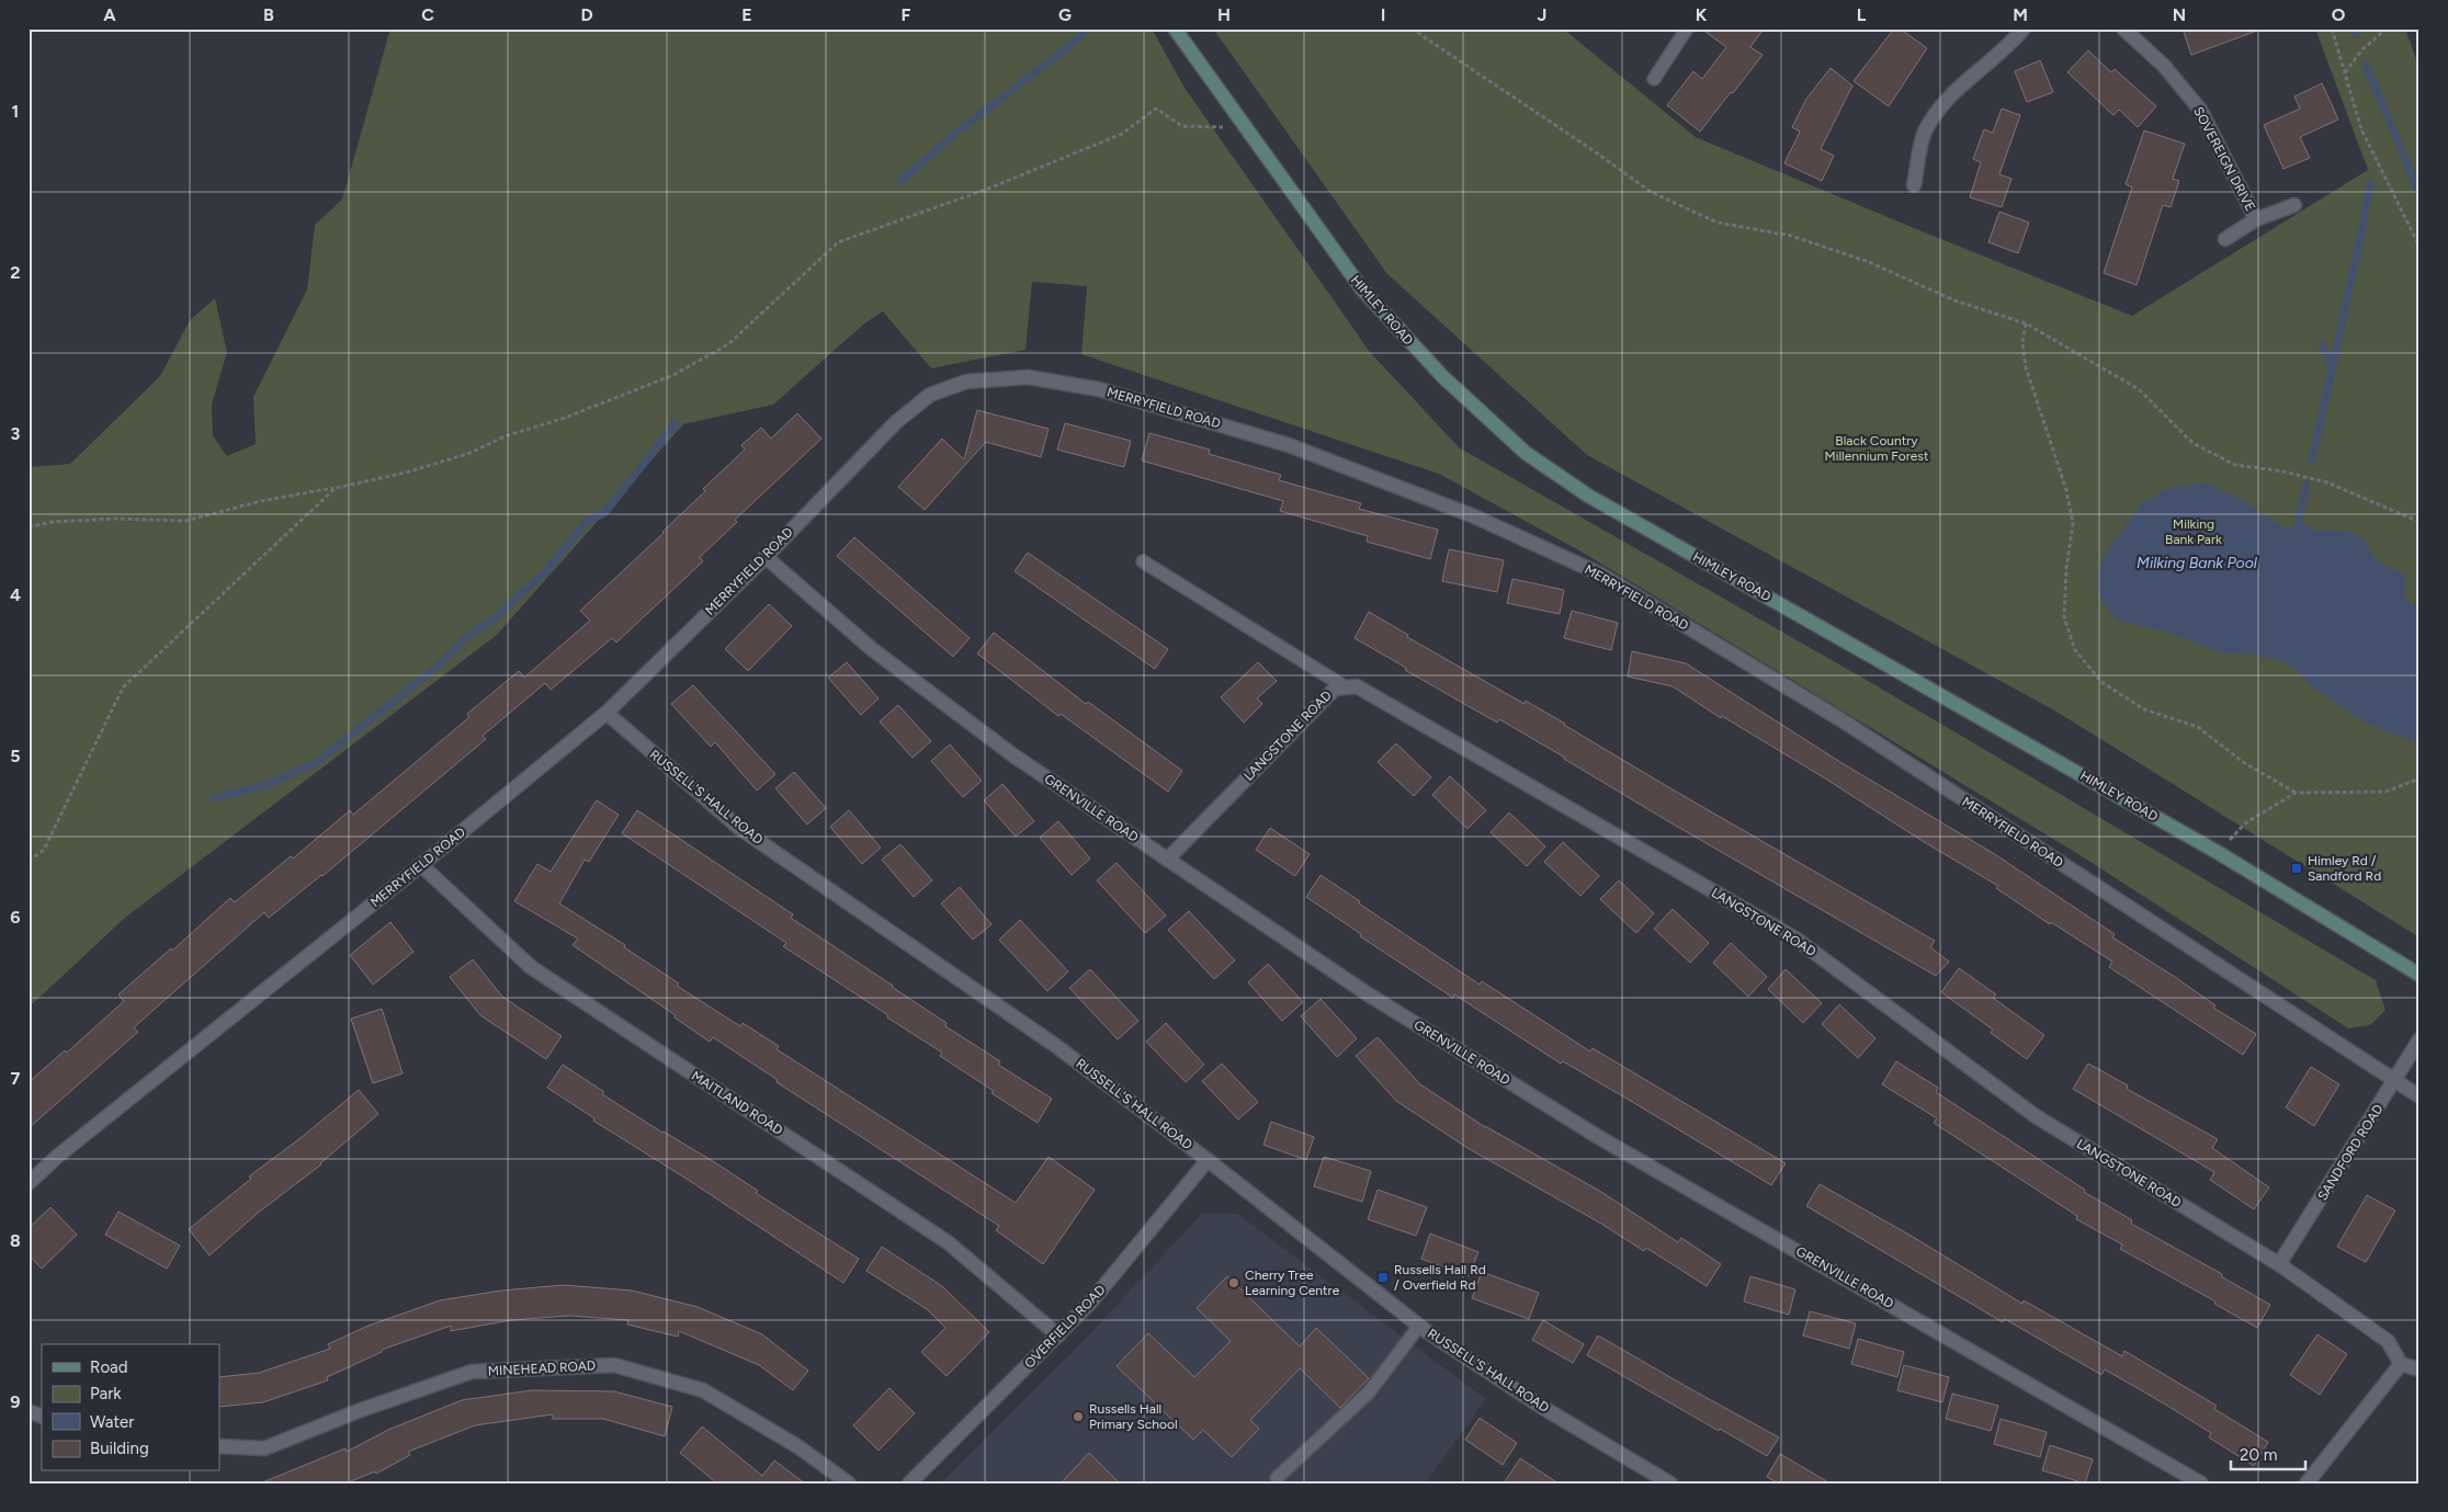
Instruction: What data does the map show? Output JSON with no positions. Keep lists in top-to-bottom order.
{
  "streets": {
    "main road": ["HIMLEY ROAD"],
    "street": [
      "SOVEREIGN DRIVE",
      "MERRYFIELD ROAD",
      "LANGSTONE ROAD",
      "RUSSELL'S HALL ROAD",
      "GRENVILLE ROAD",
      "MAITLAND ROAD",
      "SANDFORD ROAD",
      "OVERFIELD ROAD",
      "MINEHEAD ROAD"
    ]
  },
  "crossings": [
    ["MERRYFIELD ROAD", "RUSSELL'S HALL ROAD"],
    ["MERRYFIELD ROAD", "GRENVILLE ROAD"],
    ["MERRYFIELD ROAD", "MAITLAND ROAD"],
    ["MERRYFIELD ROAD", "SANDFORD ROAD"],
    ["LANGSTONE ROAD", "GRENVILLE ROAD"],
    ["LANGSTONE ROAD", "SANDFORD ROAD"],
    ["RUSSELL'S HALL ROAD", "OVERFIELD ROAD"],
    ["MAITLAND ROAD", "OVERFIELD ROAD"]
  ],
  "water": ["Milking Bank Pool"],
  "parks": ["Black Country Millennium Forest", "Milking Bank Park"],
  "places": {
    "transit": ["Himley Rd / Sandford Rd", "Russells Hall Rd / Overfield Rd"],
    "other": ["Cherry Tree Learning Centre", "Russells Hall Primary School"]
  },
  "legend": [
    "Road",
    "Park",
    "Water",
    "Building"
  ],
  "scale_bar": "20 m",
  "grid": {
    "columns": [
      "A",
      "B",
      "C",
      "D",
      "E",
      "F",
      "G",
      "H",
      "I",
      "J",
      "K",
      "L",
      "M",
      "N",
      "O"
    ],
    "rows": [
      "1",
      "2",
      "3",
      "4",
      "5",
      "6",
      "7",
      "8",
      "9"
    ]
  }
}
